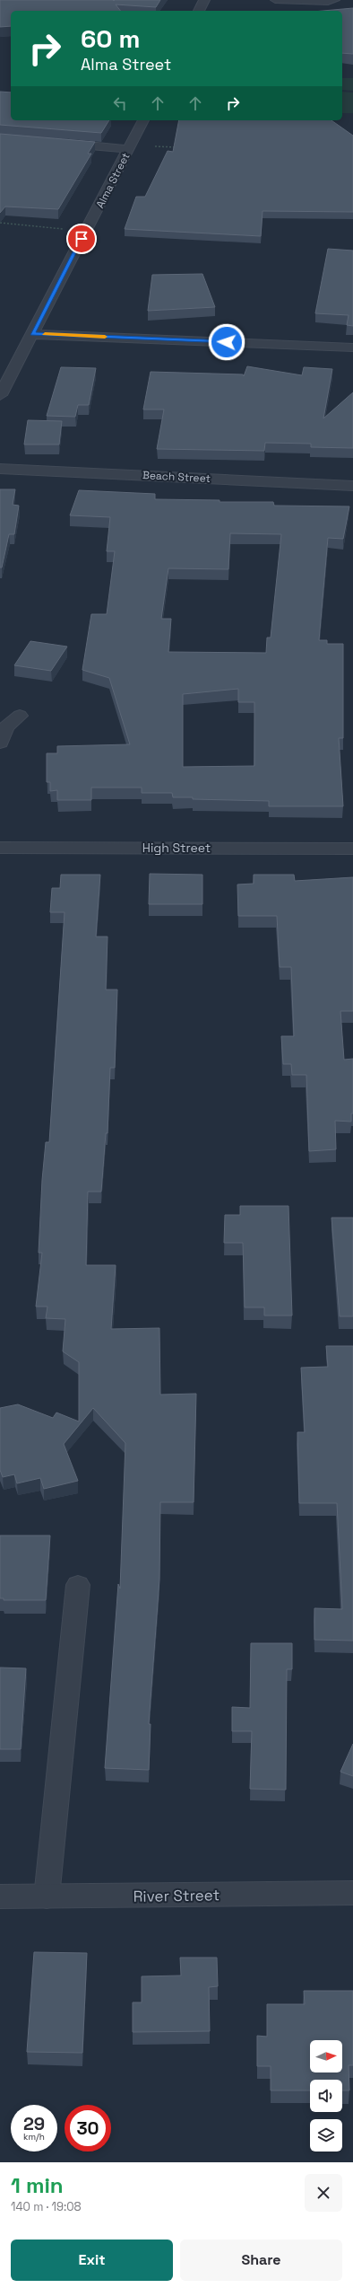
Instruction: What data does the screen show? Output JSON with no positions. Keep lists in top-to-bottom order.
{
  "streets": {
    "street": [
      "Alma Street",
      "Beach Street",
      "High Street",
      "River Street"
    ]
  },
  "north": "right",
  "page": {
    "turn": ["60 m", "Alma Street"],
    "speed": "29 km/h",
    "limit": "30",
    "heading": ["1 min", "140 m · 19:08"],
    "buttons": ["Exit", "Share"]
  }
}
